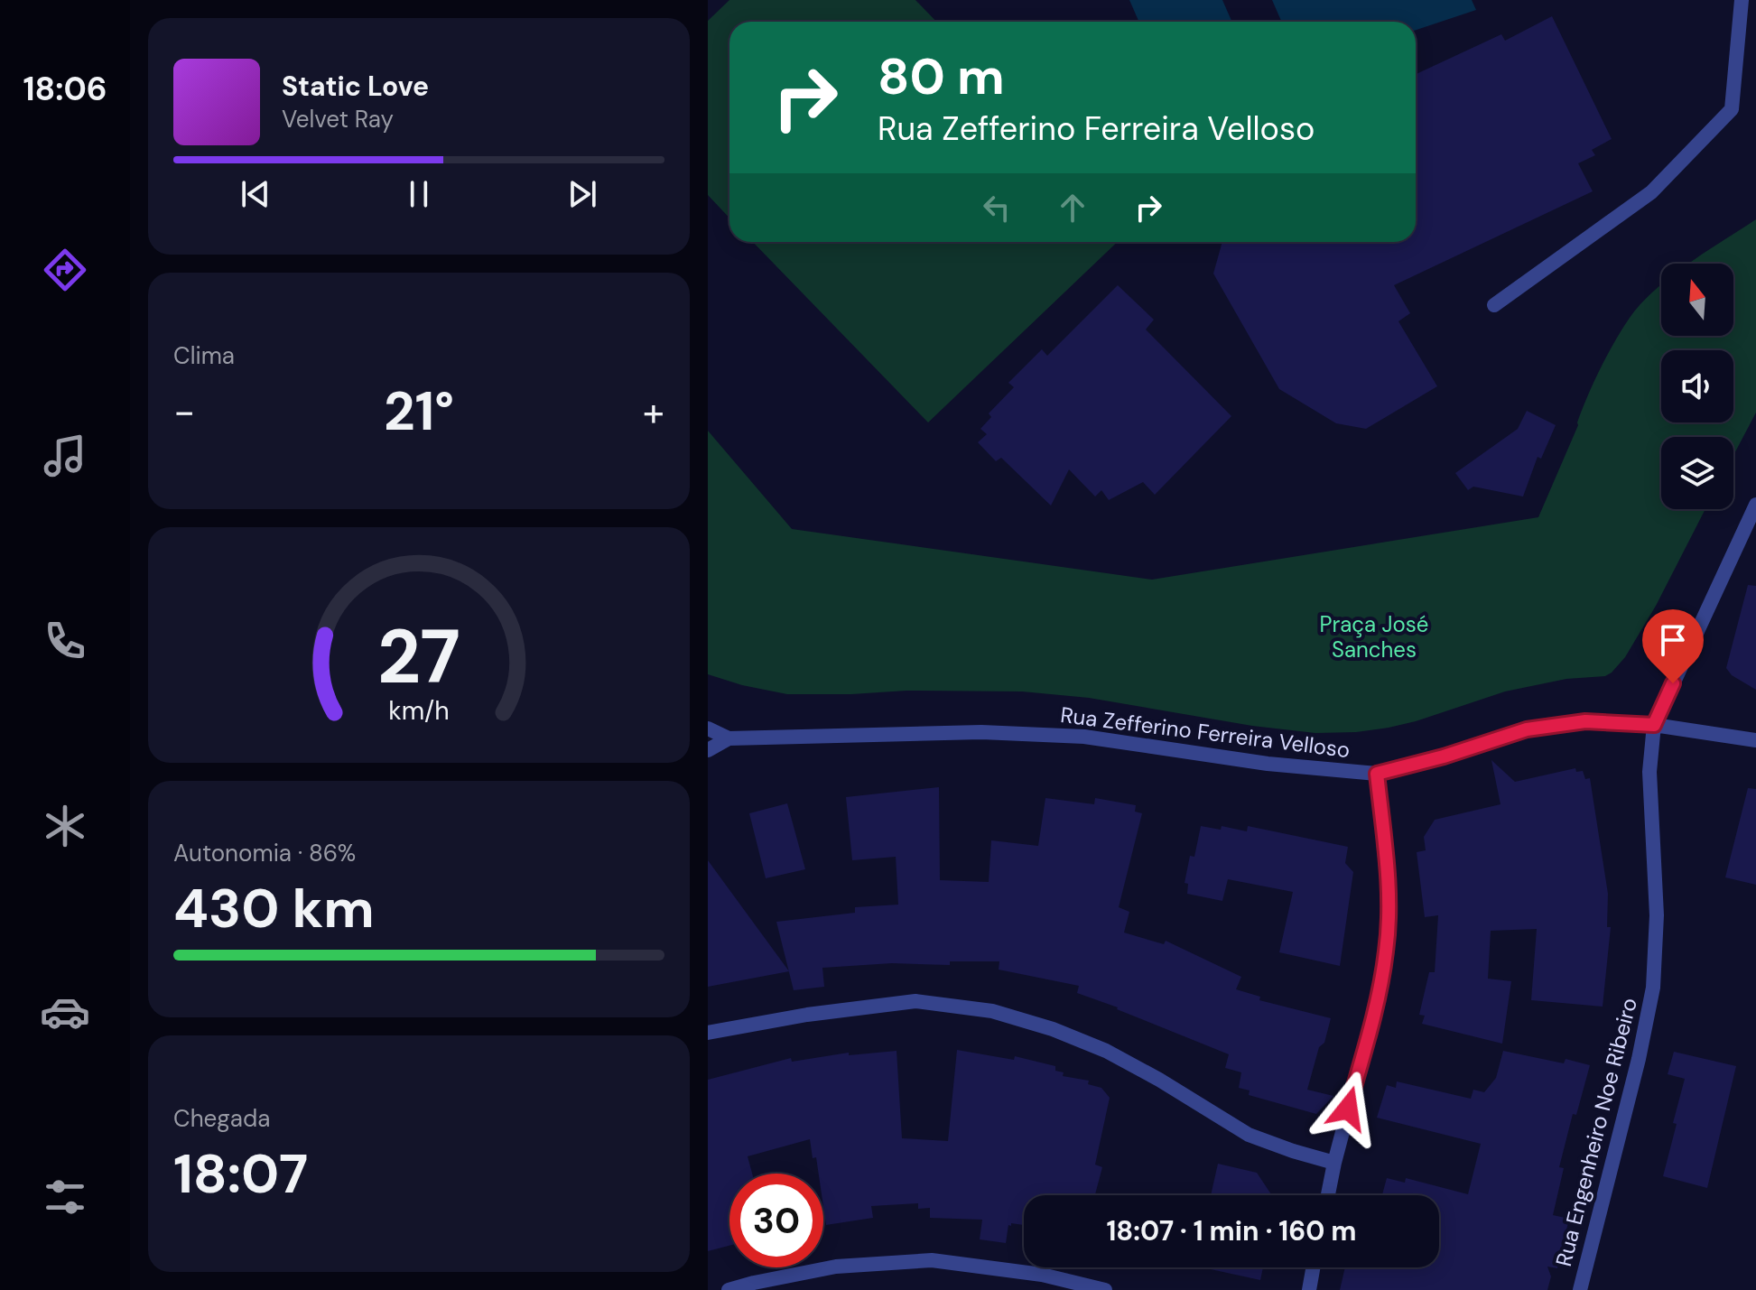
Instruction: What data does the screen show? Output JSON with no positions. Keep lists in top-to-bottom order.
{
  "streets": {
    "street": ["Rua Zefferino Ferreira Velloso", "Rua Engenheiro Noe Ribeiro"]
  },
  "crossings": [
    ["Rua Zefferino Ferreira Velloso", "Rua Engenheiro Noe Ribeiro"]
  ],
  "parks": ["Praça José Sanches"],
  "north": "top",
  "page": {
    "tabs": "18:06",
    "turn": ["80 m", "Rua Zefferino Ferreira Velloso"],
    "song": ["Static Love", "Velvet Ray"],
    "tile": [
      "Clima",
      ["Autonomia · 86%", "430 km"],
      ["Chegada", "18:07"]
    ],
    "heat": ["−", "21°", "+"],
    "limit": "30",
    "trip": "18:07 · 1 min · 160 m",
    "gauge": ["27", "km/h"]
  }
}
